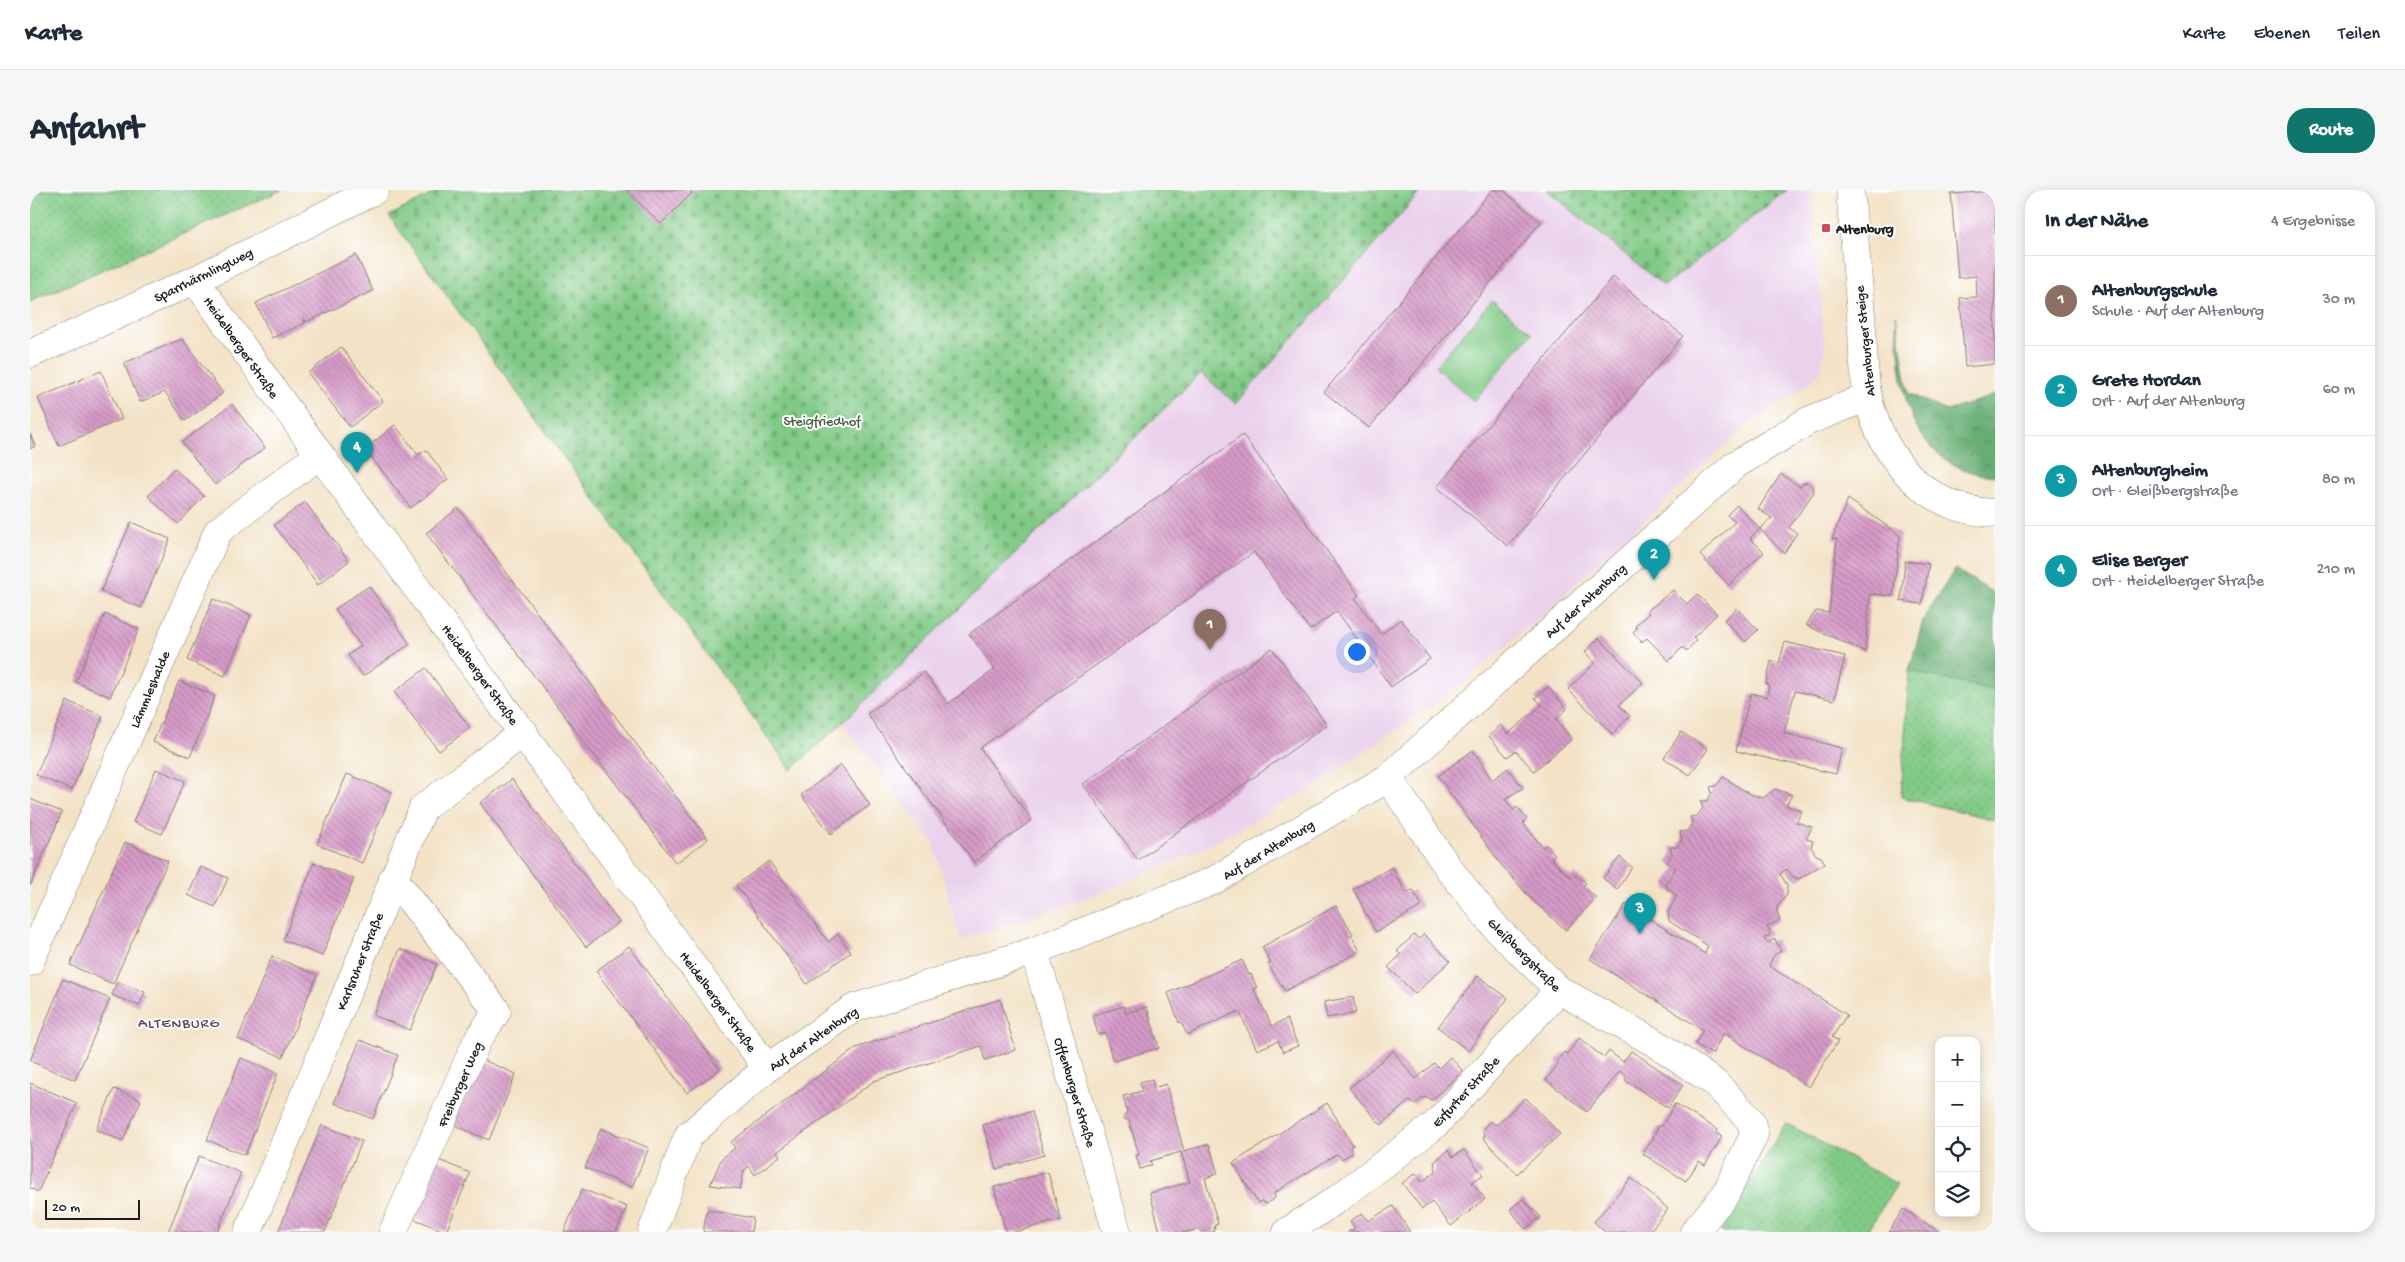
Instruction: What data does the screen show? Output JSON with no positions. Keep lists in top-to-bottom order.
{
  "streets": {
    "street": [
      "Sparrhärmlingweg",
      "Altenburger Steige",
      "Heidelberger Straße",
      "Auf der Altenburg",
      "Lämmleshalde",
      "Gleißbergstraße",
      "Karlsruher Straße",
      "Freiburger Weg",
      "Erfurter Straße",
      "Offenburger Straße"
    ]
  },
  "crossings": [
    ["Sparrhärmlingweg", "Heidelberger Straße"],
    ["Altenburger Steige", "Auf der Altenburg"],
    ["Heidelberger Straße", "Auf der Altenburg"],
    ["Heidelberger Straße", "Lämmleshalde"],
    ["Heidelberger Straße", "Karlsruher Straße"],
    ["Auf der Altenburg", "Gleißbergstraße"],
    ["Auf der Altenburg", "Offenburger Straße"],
    ["Gleißbergstraße", "Erfurter Straße"],
    ["Karlsruher Straße", "Freiburger Weg"]
  ],
  "districts": ["ALTENBURG"],
  "parks": ["Steigfriedhof"],
  "places": {
    "transit": ["Altenburg"]
  },
  "scale_bar": "20 m",
  "page": {
    "header": "Karte",
    "nav": ["Karte", "Ebenen", "Teilen"],
    "buttons": "Route",
    "title": "Anfahrt",
    "heading": ["In der Nähe", "4 Ergebnisse"],
    "list": [
      {
        "mark": "1",
        "name": "Altenburgschule",
        "note": "Schule · Auf der Altenburg",
        "value": "30 m"
      },
      {
        "mark": "2",
        "name": "Grete Hordan",
        "note": "Ort · Auf der Altenburg",
        "value": "60 m"
      },
      {
        "mark": "3",
        "name": "Altenburgheim",
        "note": "Ort · Gleißbergstraße",
        "value": "80 m"
      },
      {
        "mark": "4",
        "name": "Elise Berger",
        "note": "Ort · Heidelberger Straße",
        "value": "210 m"
      }
    ],
    "pins": [
      "4",
      "2",
      "1",
      "3"
    ],
    "map_buttons": ["+", "−"],
    "scale": "20 m"
  }
}
